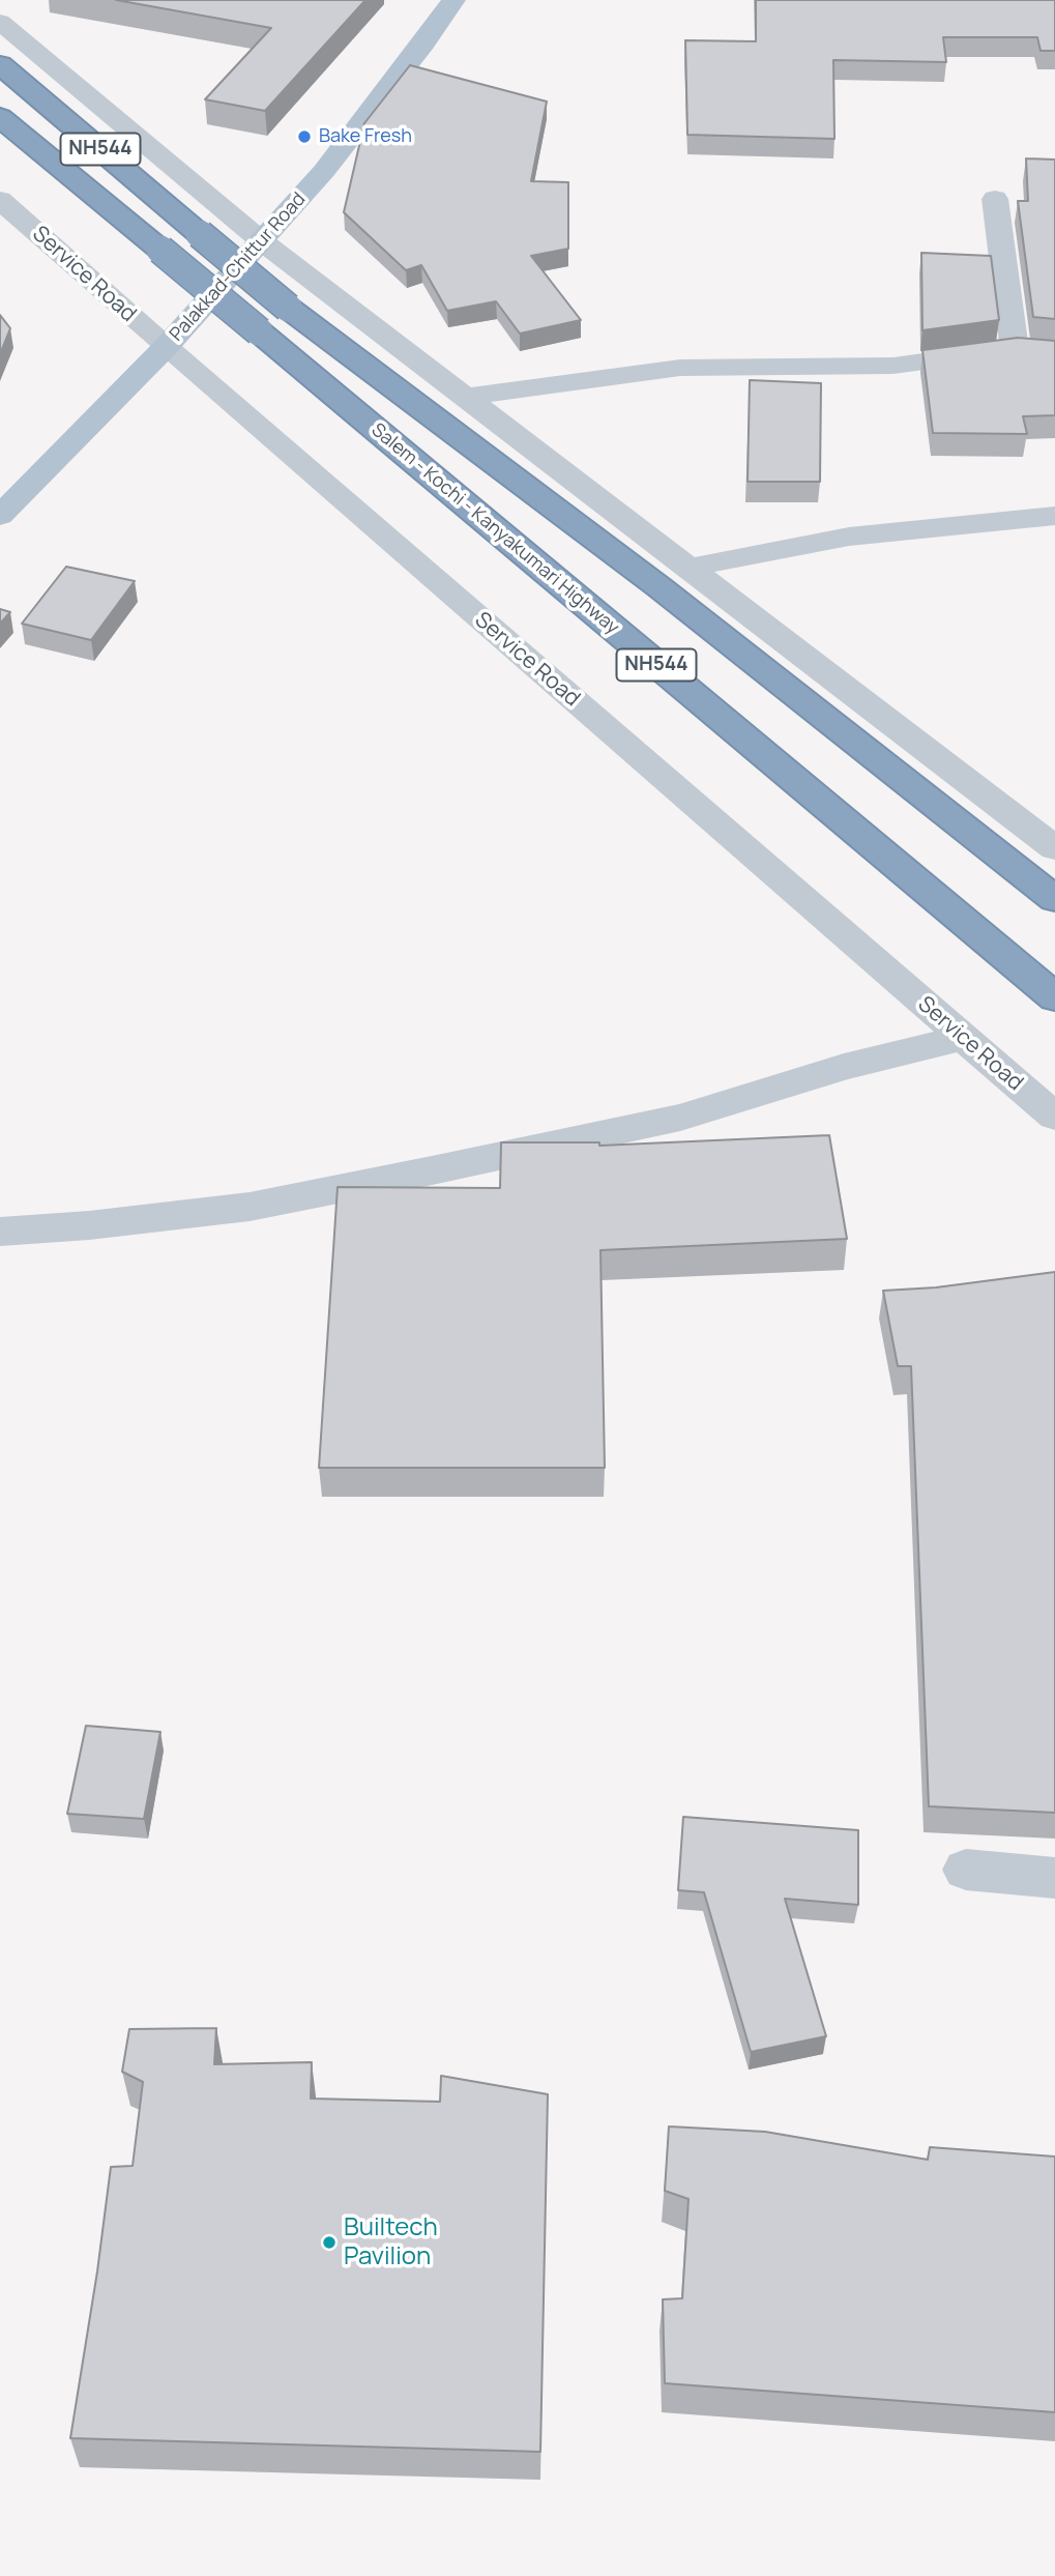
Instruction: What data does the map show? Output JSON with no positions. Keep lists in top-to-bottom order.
{
  "streets": {
    "highway": ["NH544", "Salem - Kochi - Kanyakumari Highway"],
    "main road": ["Palakkad-Chittur Road"],
    "street": ["Service Road"]
  },
  "crossings": [
    ["Palakkad-Chittur Road", "Service Road"]
  ],
  "places": ["Bake Fresh", "Builtech Pavilion"]
}
